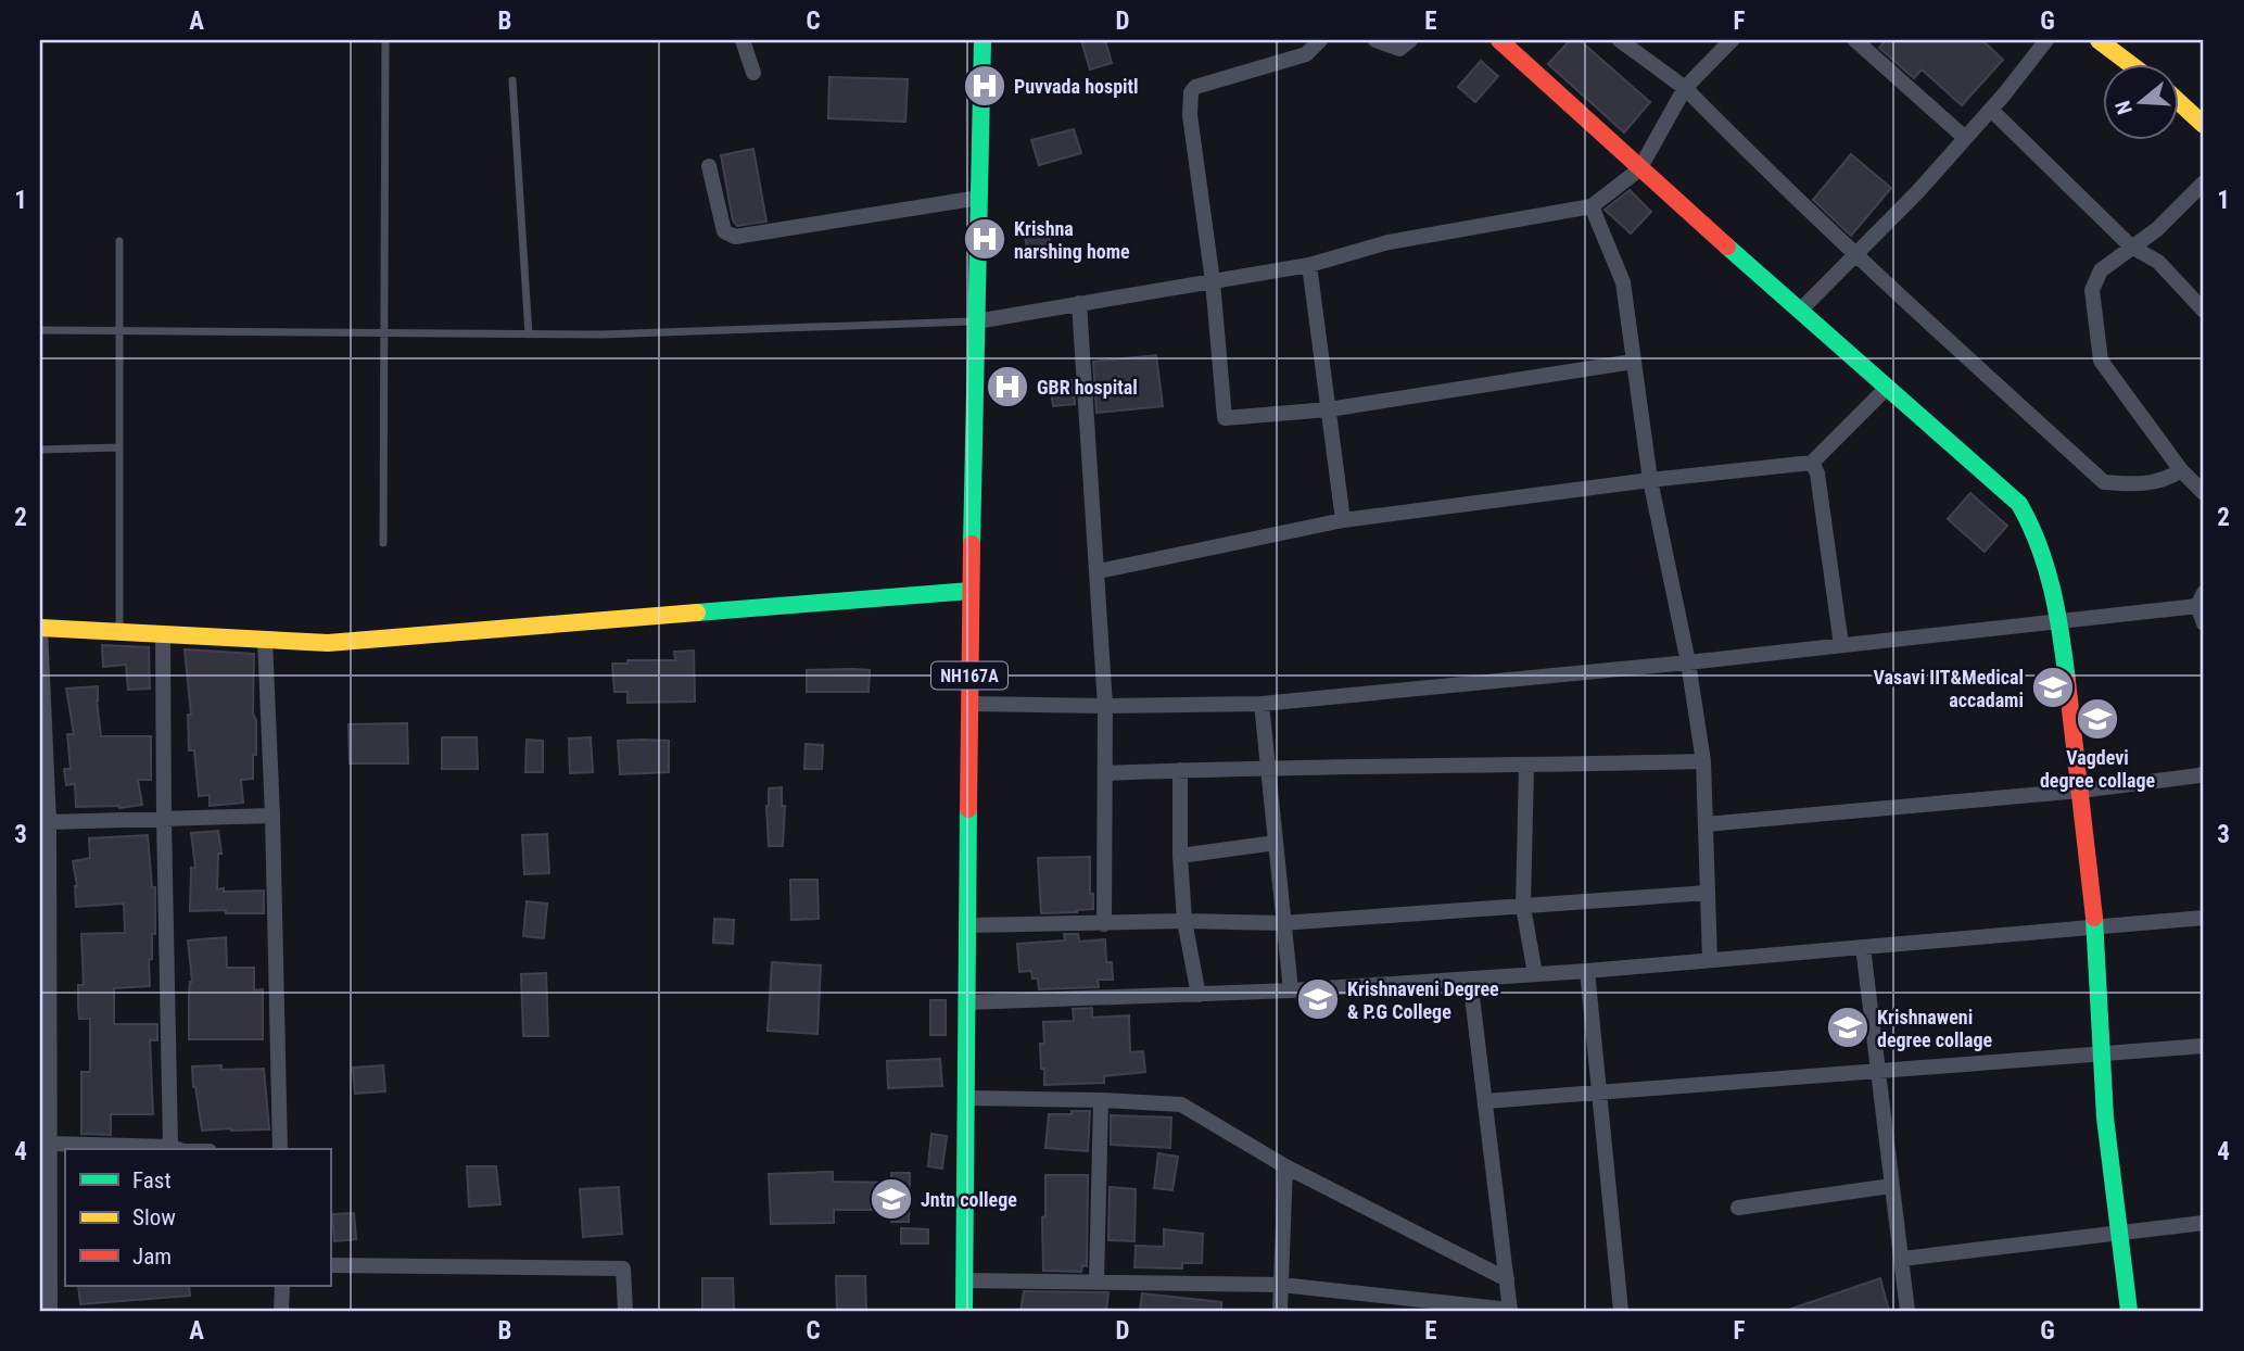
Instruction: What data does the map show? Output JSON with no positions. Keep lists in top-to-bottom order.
{
  "streets": {
    "main road": ["NH167A"]
  },
  "places": {
    "hospital": ["Puvvada hospitl", "Krishna narshing home", "GBR hospital"],
    "school or university": [
      "Vasavi IIT&Medical accadami",
      "Vagdevi degree collage",
      "Krishnaveni Degree & P.G College",
      "Krishnaweni degree collage",
      "Jntn college"
    ]
  },
  "legend": ["Fast", "Slow", "Jam"],
  "north": "left",
  "grid": {
    "columns": [
      "A",
      "B",
      "C",
      "D",
      "E",
      "F",
      "G"
    ],
    "rows": [
      "1",
      "2",
      "3",
      "4"
    ]
  }
}
